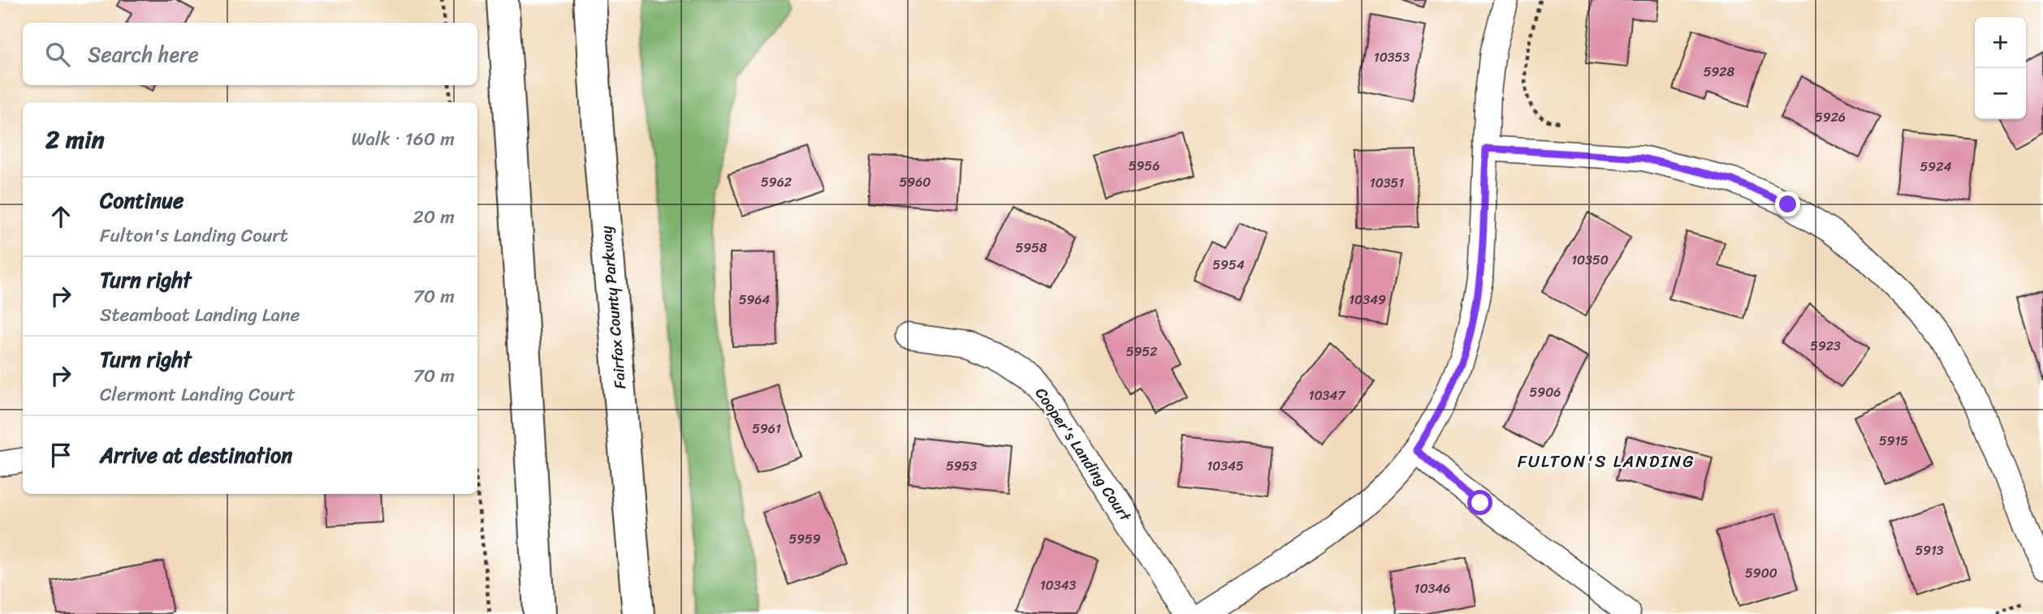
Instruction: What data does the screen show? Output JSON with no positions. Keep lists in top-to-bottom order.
{
  "streets": {
    "highway": ["Fairfax County Parkway"],
    "street": ["Cooper's Landing Court"]
  },
  "districts": ["FULTON'S LANDING"],
  "house_numbers": [
    "10353",
    "5928",
    "5926",
    "5956",
    "5924",
    "5962",
    "5960",
    "10351",
    "5958",
    "10350",
    "5954",
    "5964",
    "10349",
    "5923",
    "5952",
    "5906",
    "10347",
    "5961",
    "5915",
    "5953",
    "10345",
    "5959",
    "5913",
    "5900",
    "10343",
    "10346"
  ],
  "page": {
    "map_buttons": ["+", "−"],
    "search": "Search here",
    "heading": ["2 min", "Walk · 160 m"],
    "list": [
      ["Continue", "Fulton's Landing Court", "20 m"],
      ["Turn right", "Steamboat Landing Lane", "70 m"],
      ["Turn right", "Clermont Landing Court", "70 m"],
      "Arrive at destination"
    ]
  }
}
